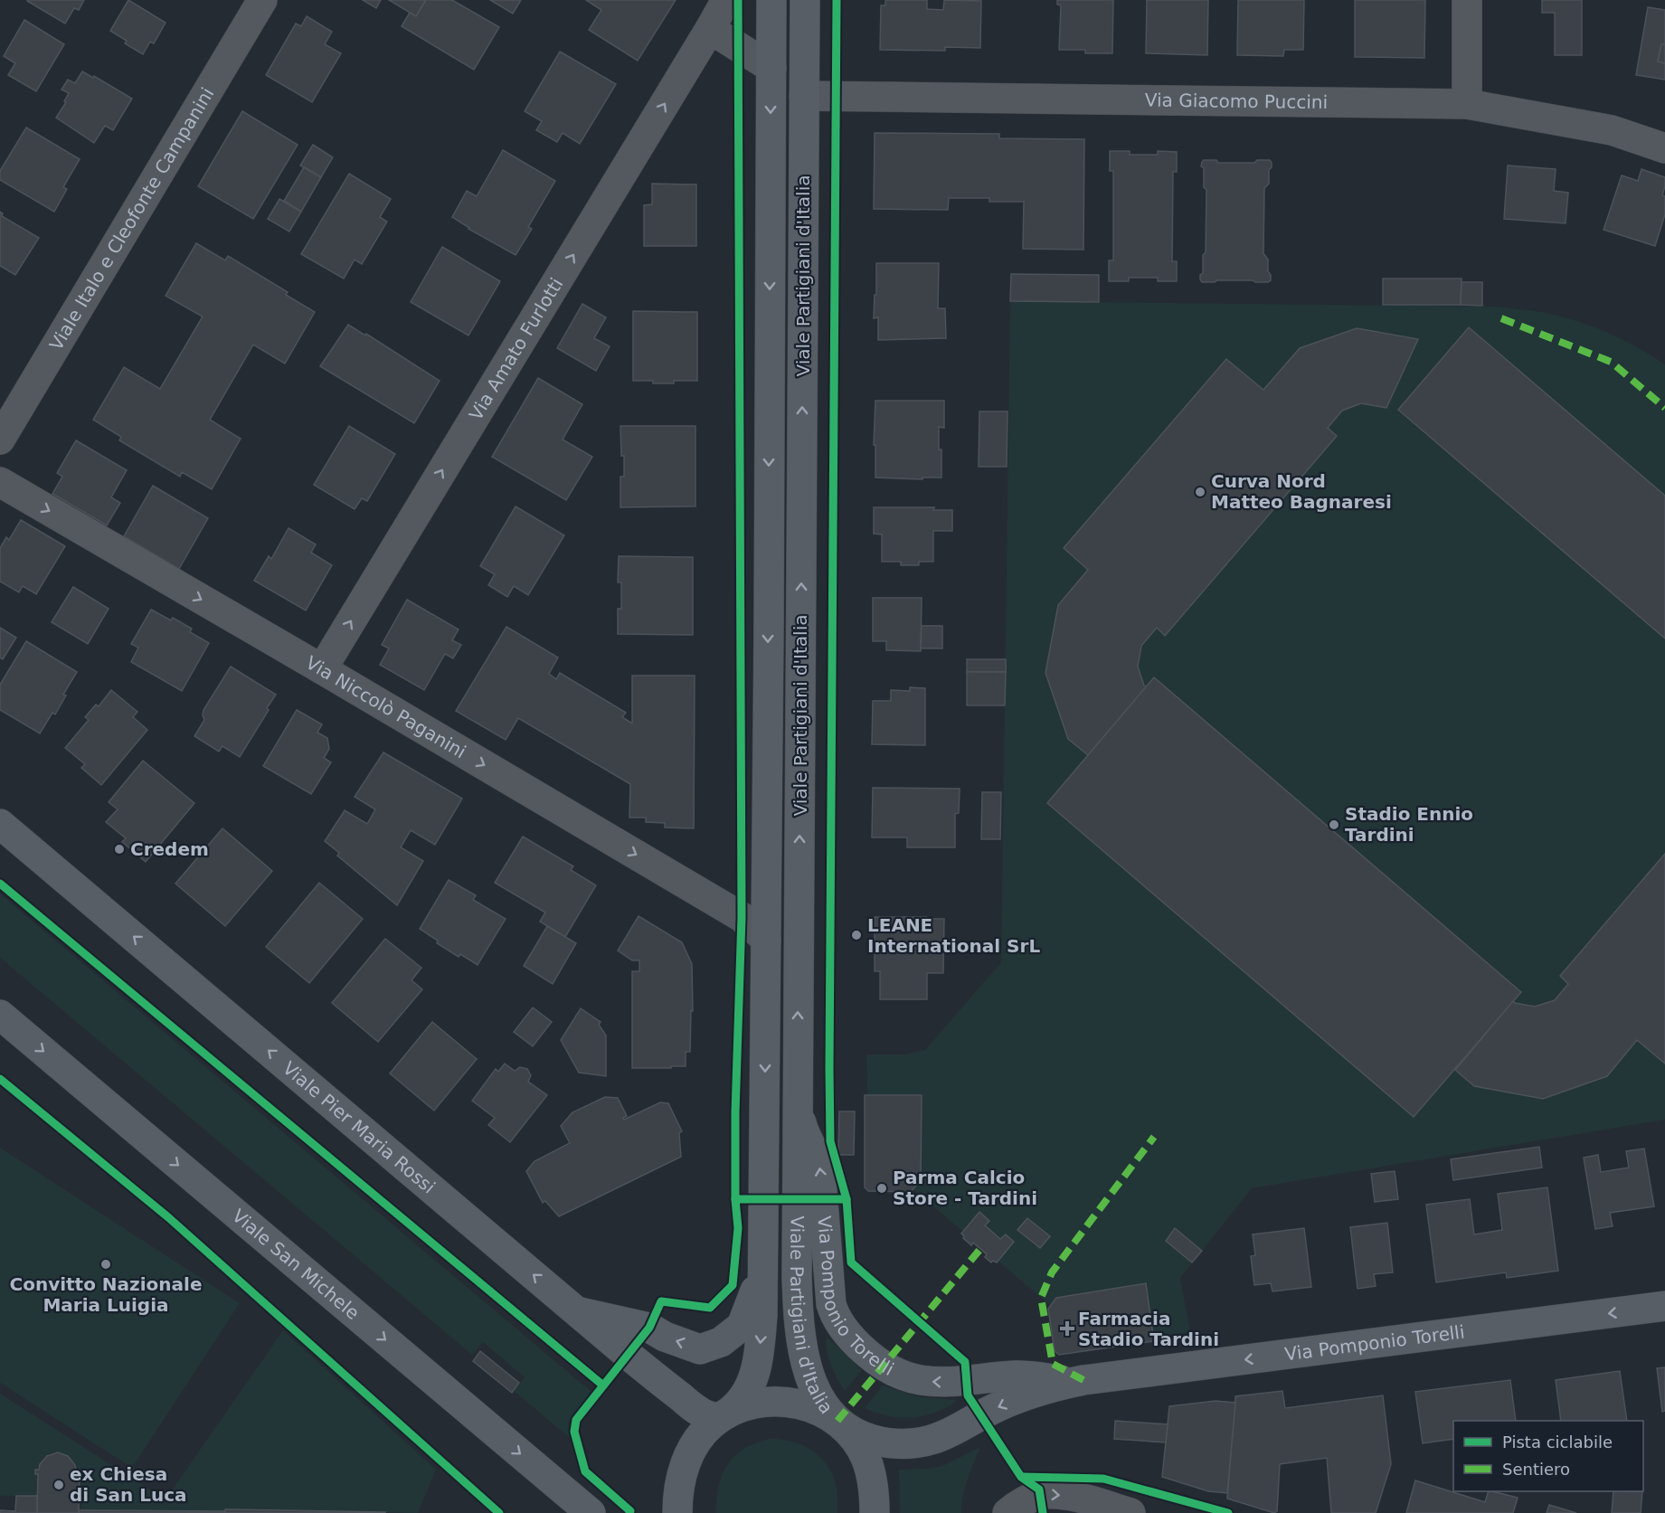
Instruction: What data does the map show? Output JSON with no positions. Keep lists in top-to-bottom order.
{
  "streets": {
    "main road": [
      "Viale Partigiani d'Italia",
      "Viale Pier Maria Rossi",
      "Viale San Michele",
      "Via Pomponio Torelli"
    ],
    "street": [
      "Via Giacomo Puccini",
      "Viale Italo e Cleofonte Campanini",
      "Via Amato Furlotti",
      "Via Niccolò Paganini"
    ]
  },
  "crossings": [
    ["Via Giacomo Puccini", "Viale Partigiani d'Italia"],
    ["Viale Partigiani d'Italia", "Via Niccolò Paganini"],
    ["Viale Partigiani d'Italia", "Viale Pier Maria Rossi"],
    ["Viale Partigiani d'Italia", "Via Pomponio Torelli"],
    ["Via Amato Furlotti", "Via Niccolò Paganini"],
    ["Viale Pier Maria Rossi", "Via Pomponio Torelli"]
  ],
  "one_way": [
    "Via Amato Furlotti",
    "Via Niccolò Paganini",
    "Viale Pier Maria Rossi",
    "Viale San Michele",
    "Via Pomponio Torelli"
  ],
  "places": {
    "other": [
      "Curva Nord Matteo Bagnaresi",
      "Stadio Ennio Tardini",
      "Credem",
      "LEANE International SrL",
      "Parma Calcio Store - Tardini",
      "Convitto Nazionale Maria Luigia",
      "ex Chiesa di San Luca"
    ],
    "health": ["Farmacia Stadio Tardini"]
  },
  "legend": ["Pista ciclabile", "Sentiero"]
}
